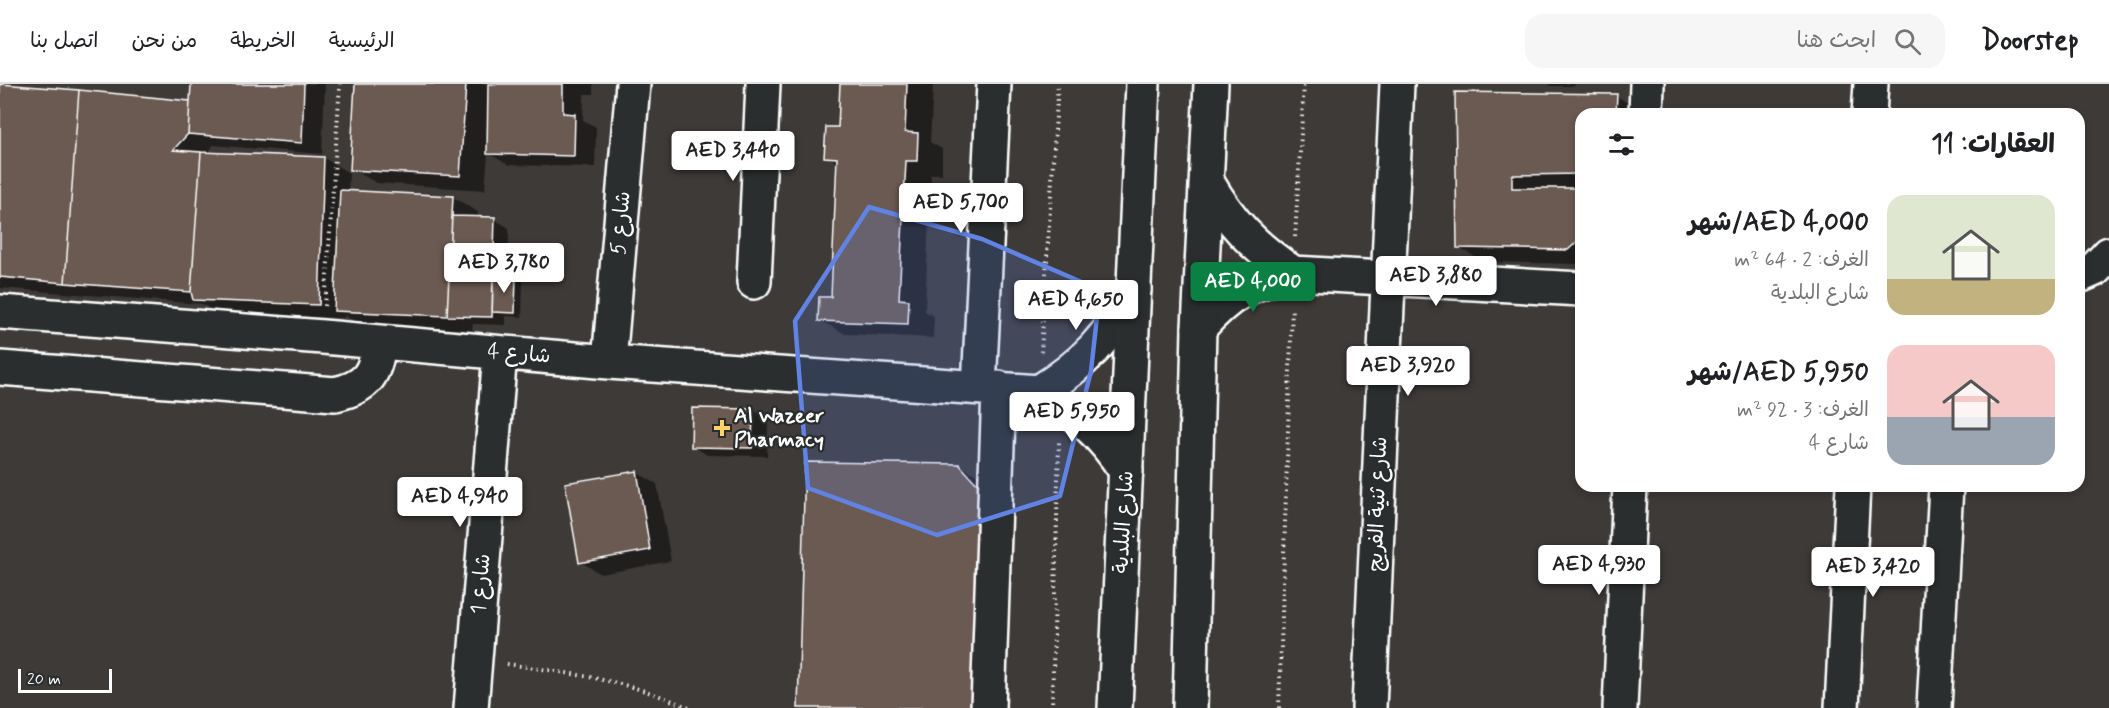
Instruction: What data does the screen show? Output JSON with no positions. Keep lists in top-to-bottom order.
{
  "streets": {
    "street": [
      "شارع 5",
      "شارع 4",
      "شارع ثنية الفريج",
      "شارع البلدية",
      "شارع 1"
    ]
  },
  "crossings": [
    ["شارع 5", "شارع 4"],
    ["شارع 4", "شارع البلدية"],
    ["شارع 4", "شارع 1"]
  ],
  "places": {
    "health": ["Al Wazeer Pharmacy"]
  },
  "scale_bar": "20 m",
  "page": {
    "header": "Doorstep",
    "search": "ابحث هنا",
    "nav": [
      "الرئيسية",
      "الخريطة",
      "من نحن",
      "اتصل بنا"
    ],
    "heading": "العقارات: 11",
    "price": [
      "AED 3,440",
      "AED 5,700",
      "AED 3,780",
      "AED 3,880",
      "AED 4,000",
      "AED 4,650",
      "AED 3,920",
      "AED 5,950",
      "AED 4,940",
      "AED 4,930",
      "AED 3,420"
    ],
    "list": [
      {
        "name": "AED 4,000/شهر",
        "note": "الغرف: 2 · 64 m² · شارع البلدية"
      },
      {
        "name": "AED 5,950/شهر",
        "note": "الغرف: 3 · 92 m² · شارع 4"
      }
    ],
    "scale": "20 m"
  }
}
